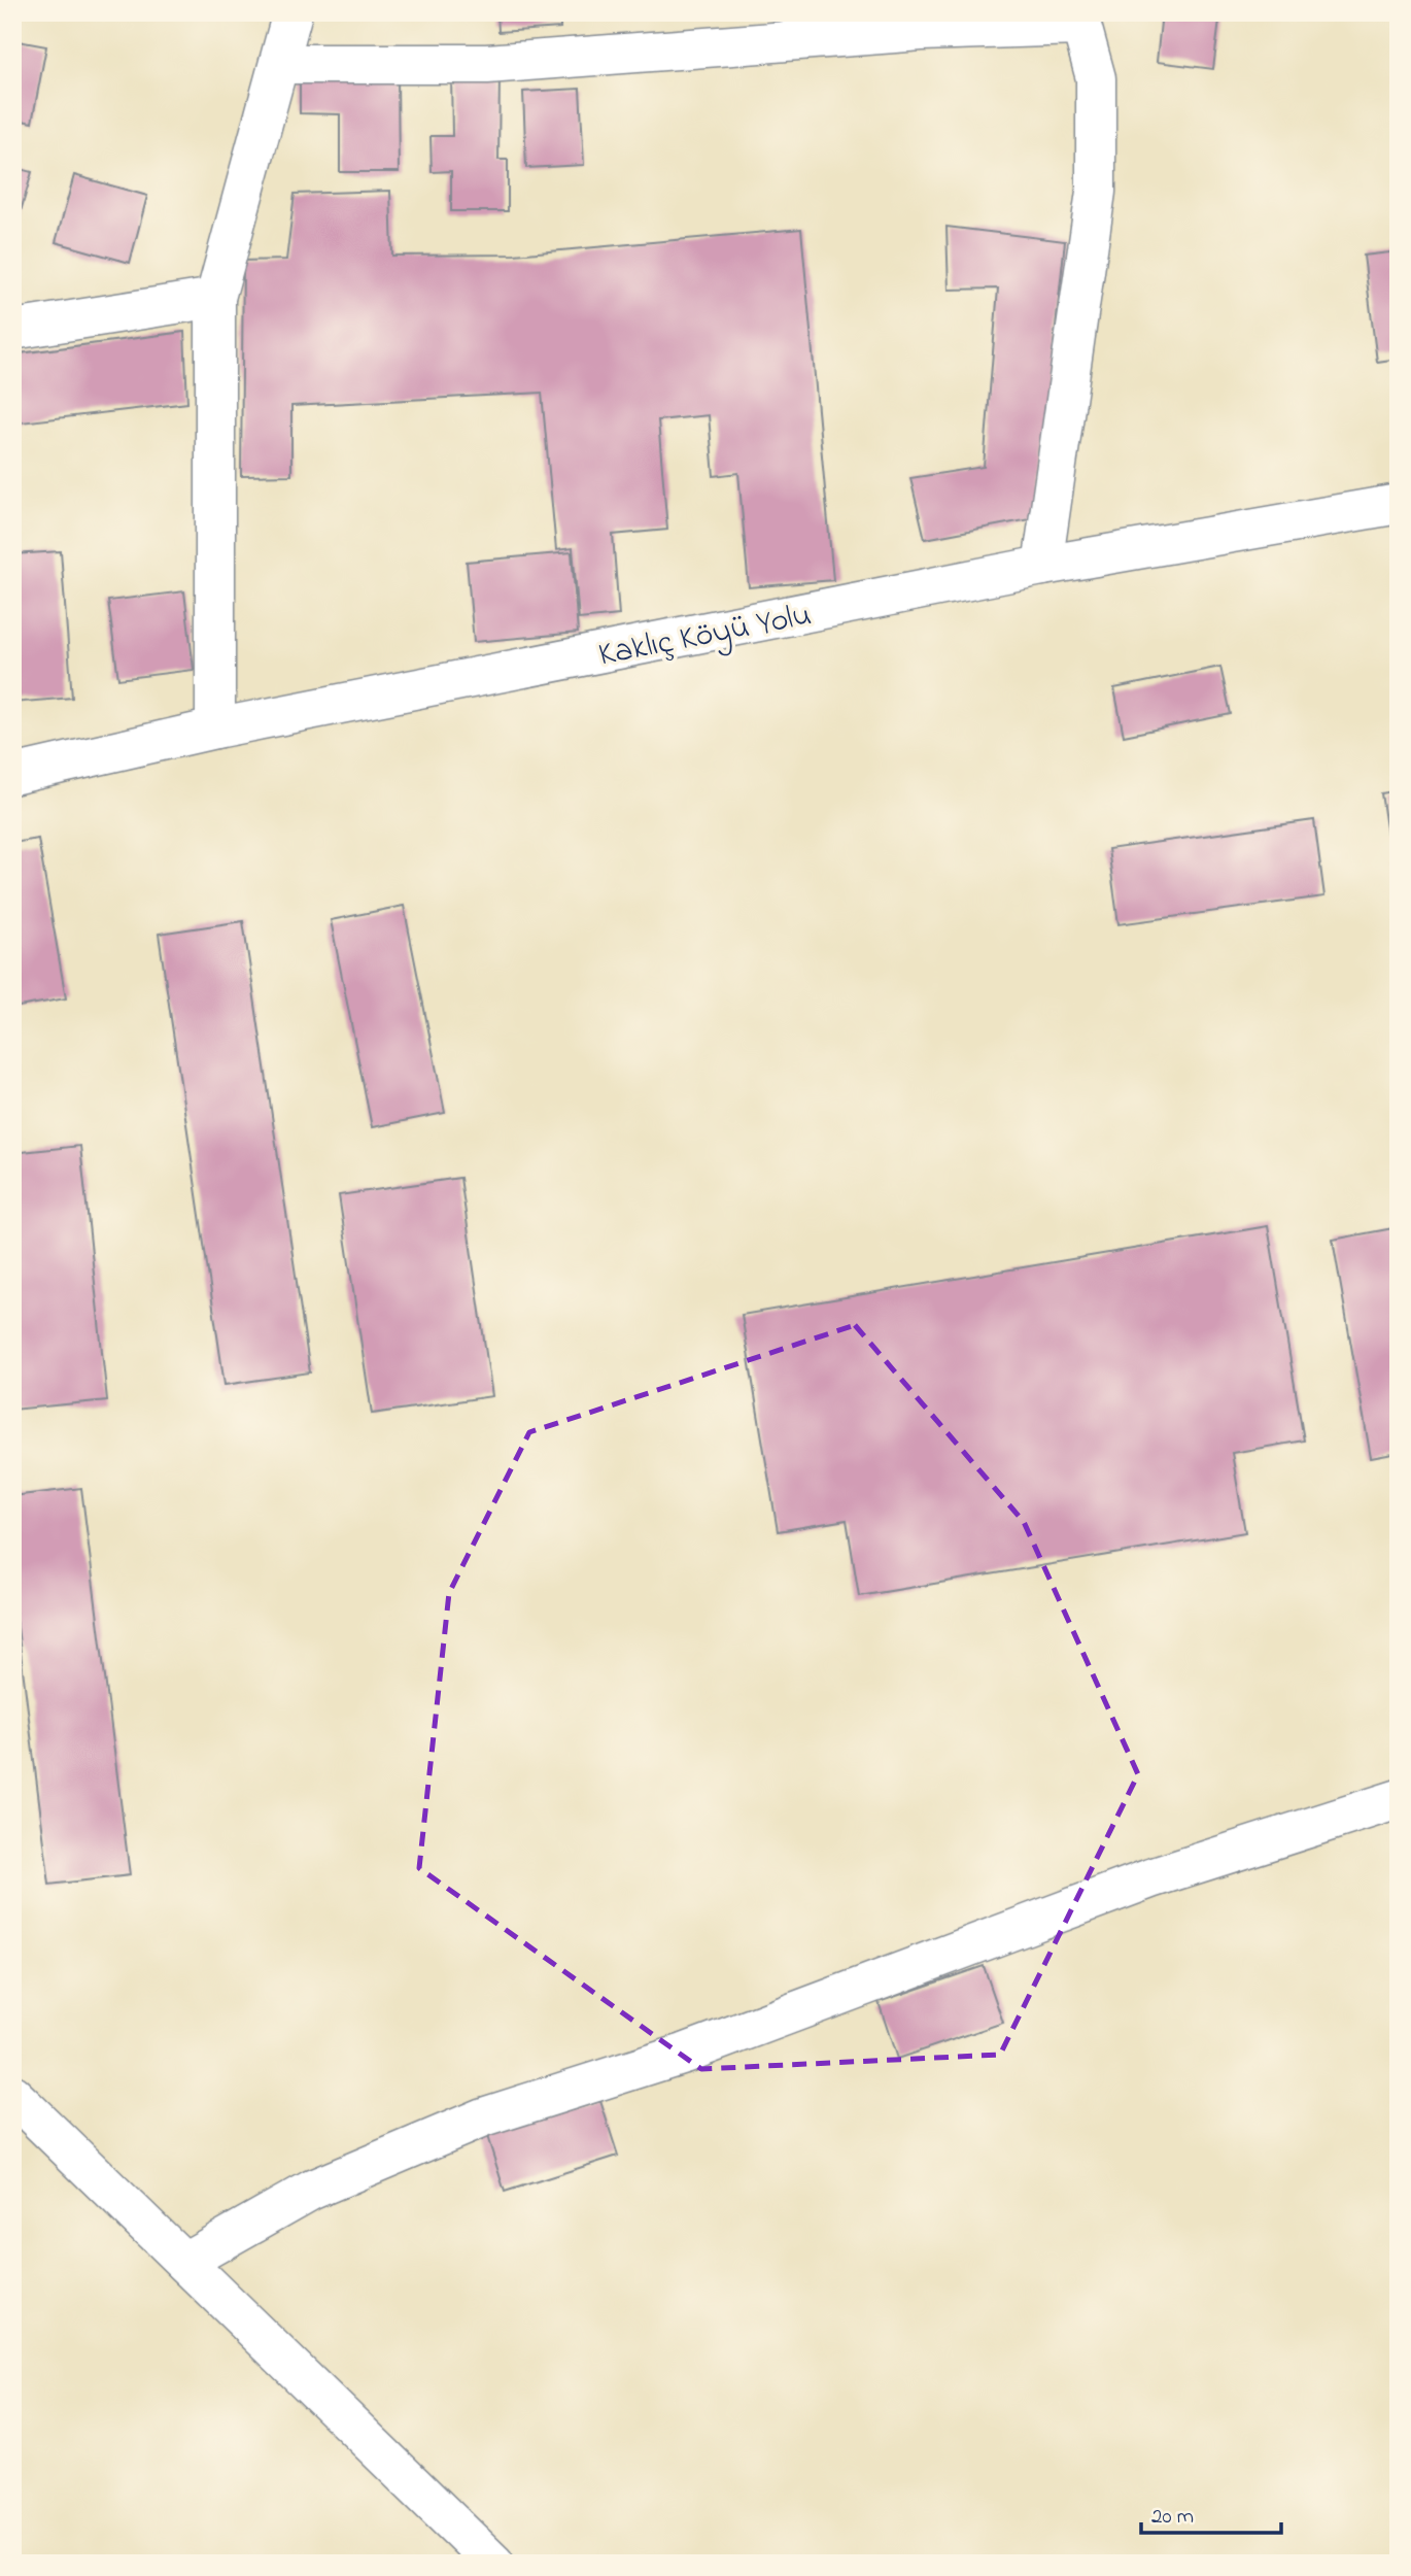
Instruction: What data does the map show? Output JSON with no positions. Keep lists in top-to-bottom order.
{
  "streets": {
    "street": ["Kaklıç Köyü Yolu"]
  },
  "scale_bar": "20 m"
}
